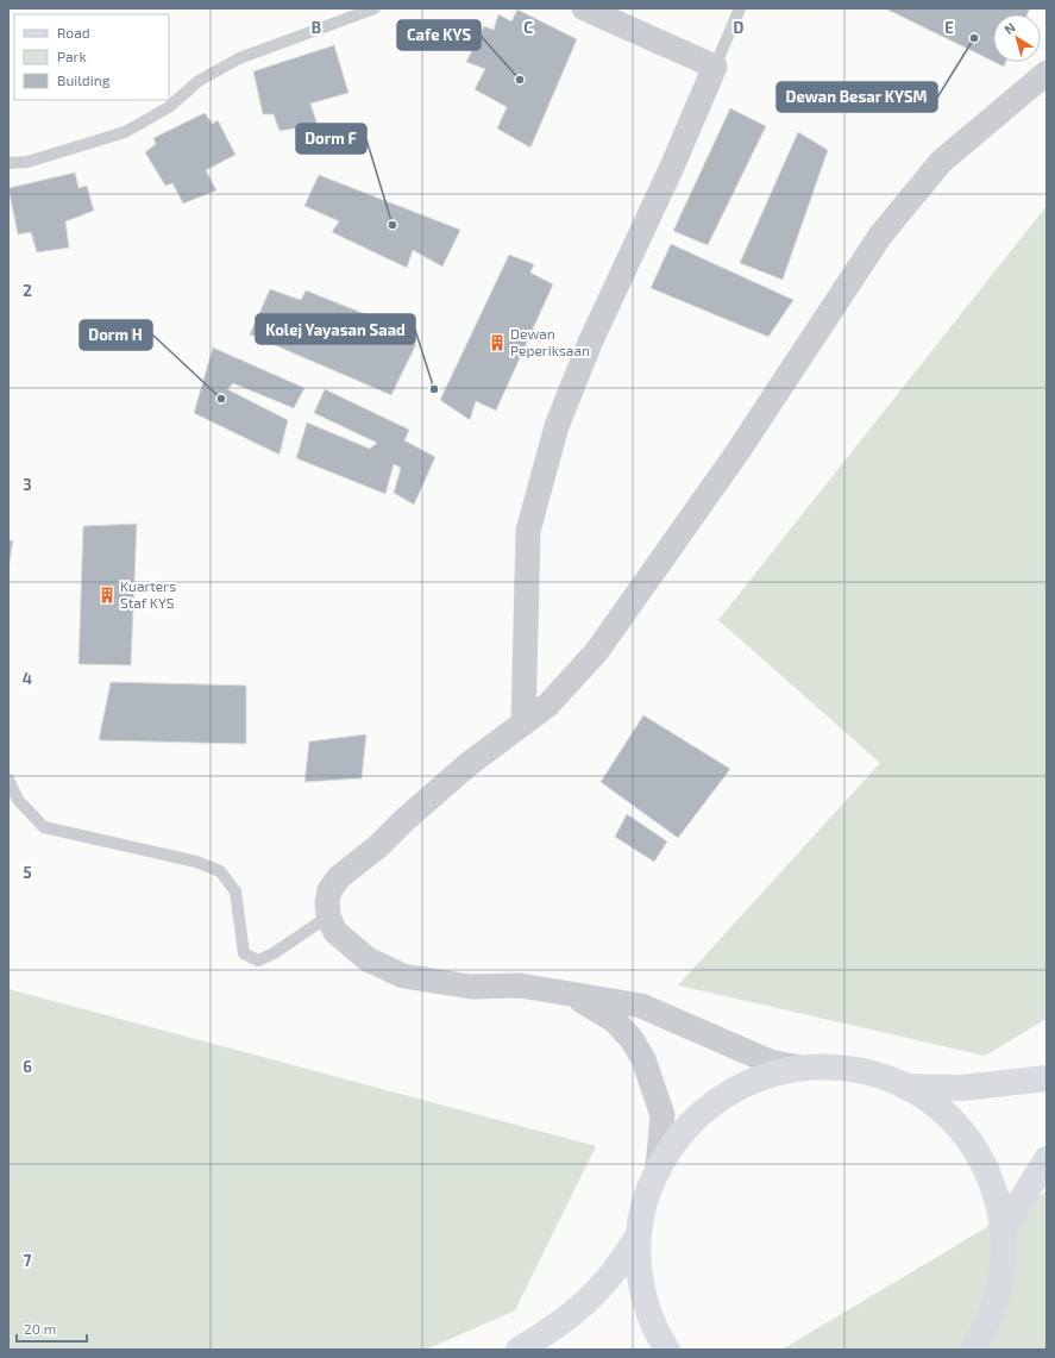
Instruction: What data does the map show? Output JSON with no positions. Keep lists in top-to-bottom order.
{
  "places": {
    "other": [
      "Dewan Besar KYSM",
      "Cafe KYS",
      "Dorm F",
      "Kolej Yayasan Saad",
      "Dorm H"
    ],
    "building": ["Dewan Peperiksaan", "Kuarters Staf KYS"]
  },
  "legend": ["Road", "Park", "Building"],
  "scale_bar": "20 m",
  "north": "top left",
  "grid": {
    "columns": [
      "B",
      "C",
      "D",
      "E"
    ],
    "rows": [
      "2",
      "3",
      "4",
      "5",
      "6",
      "7"
    ]
  }
}
